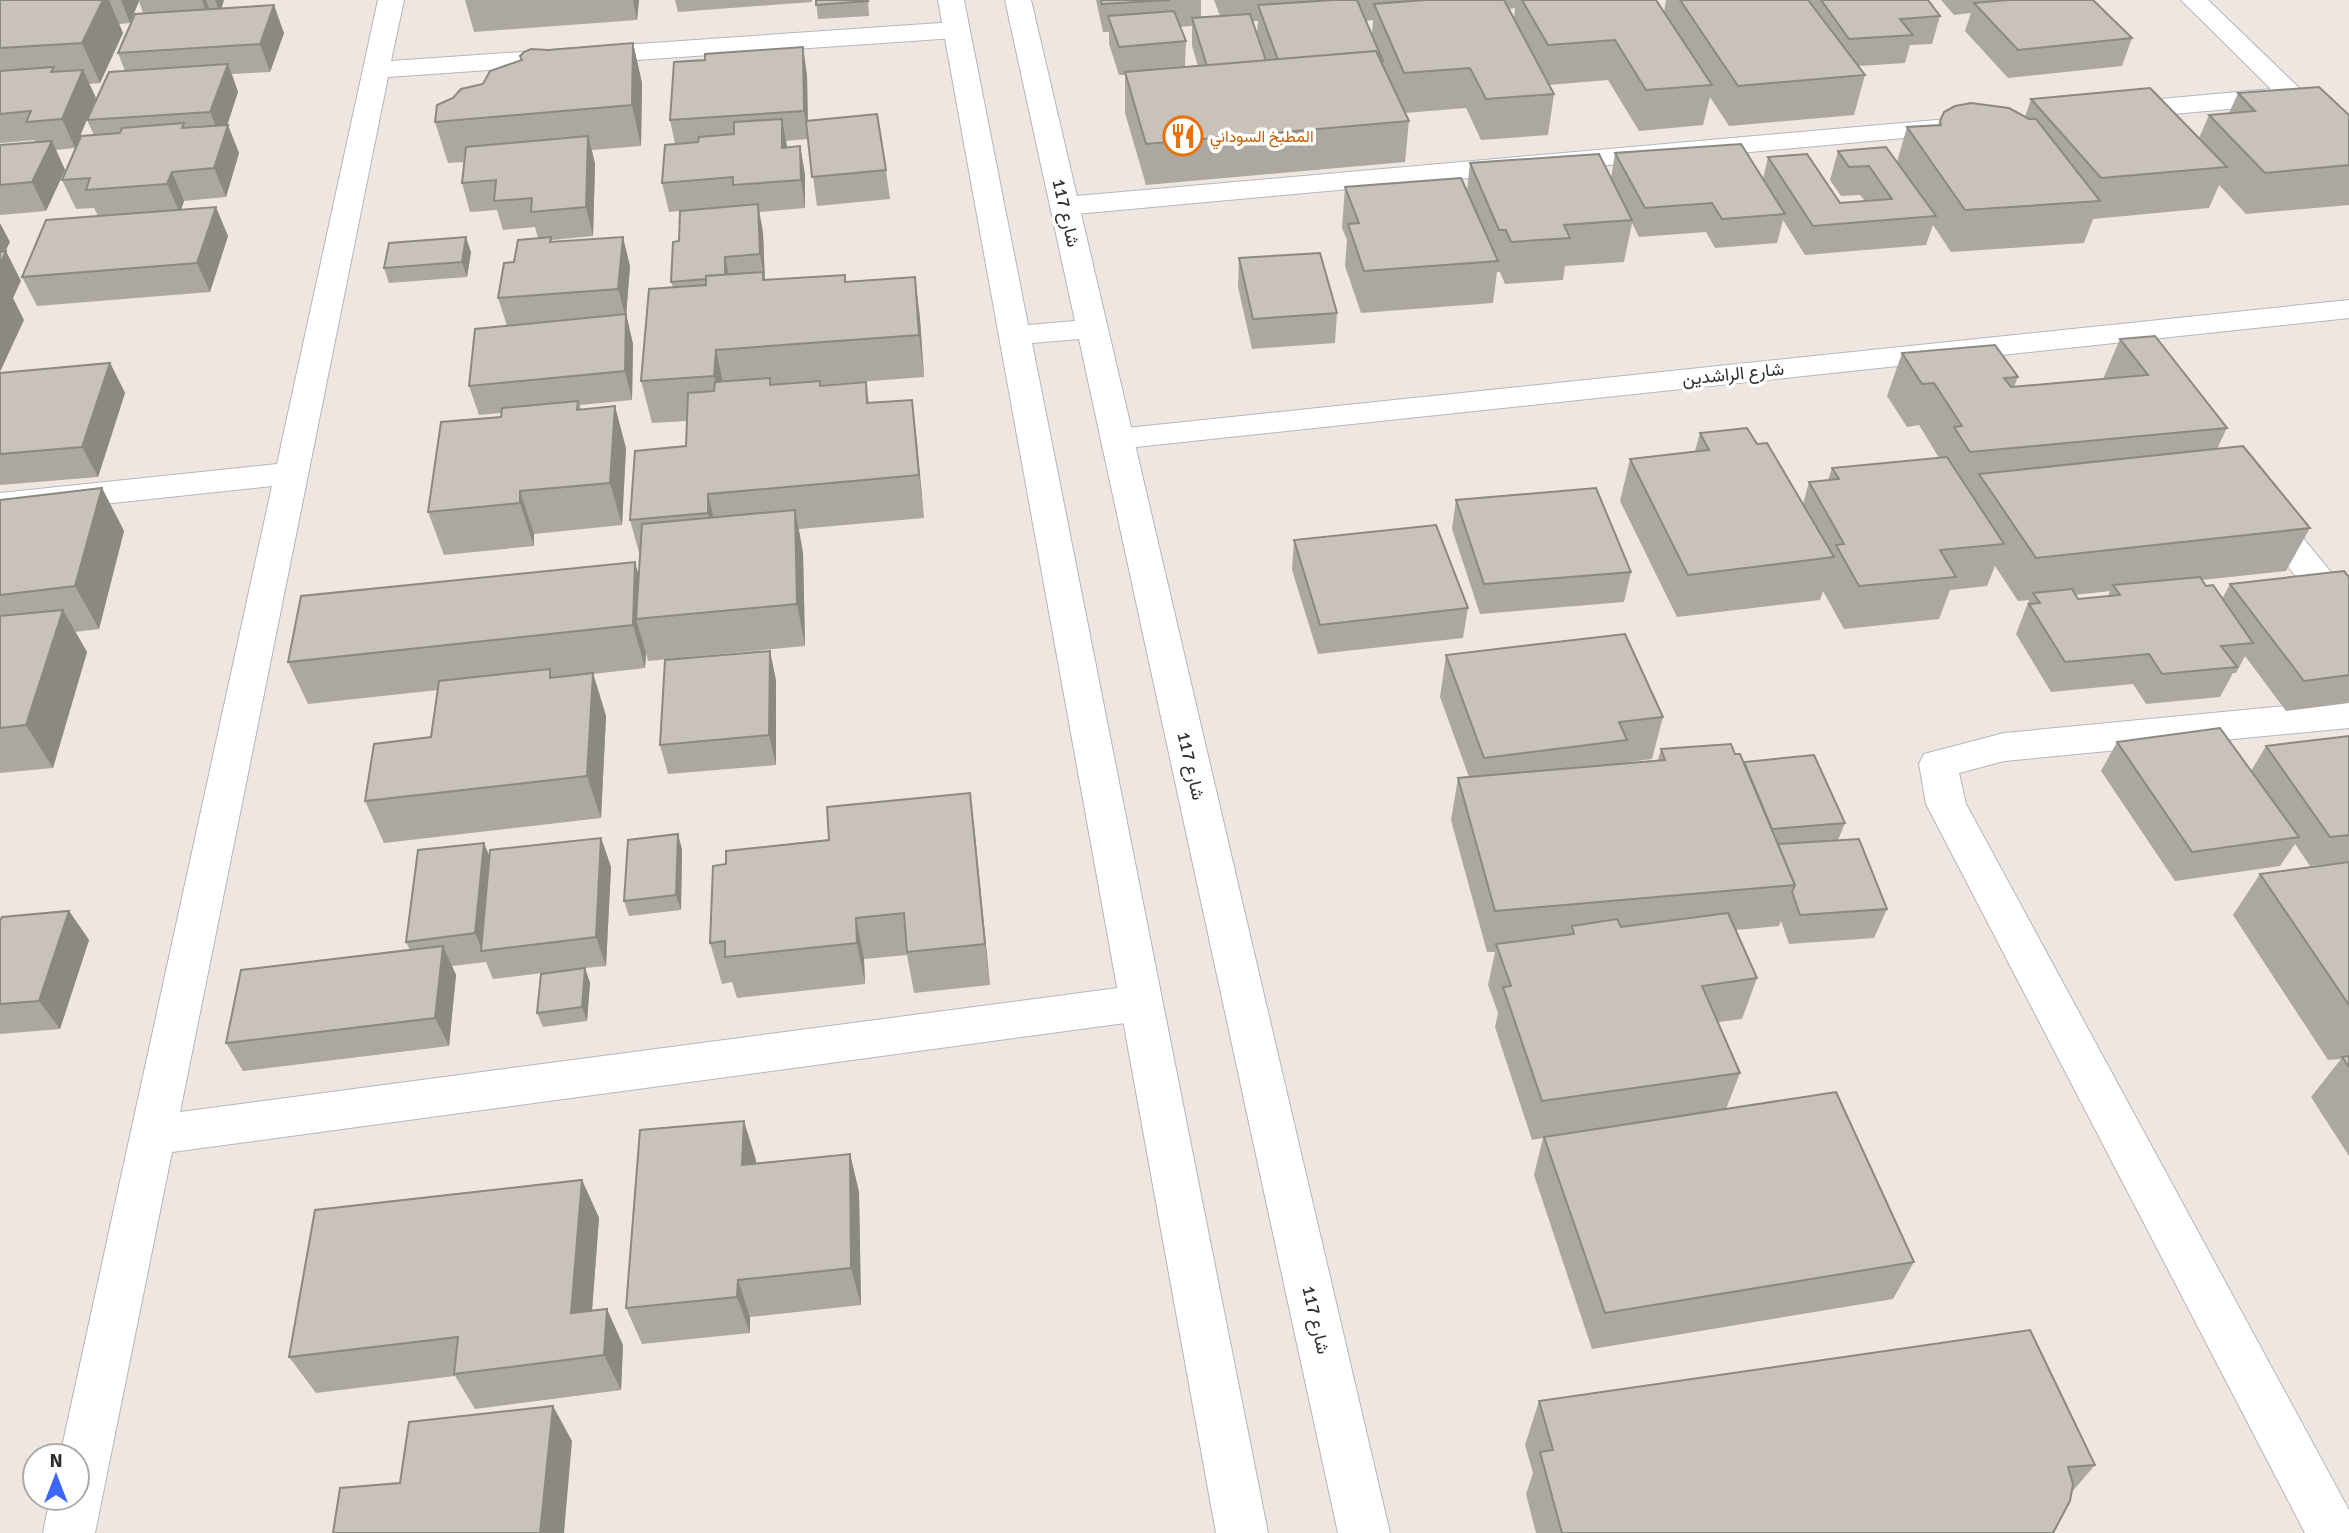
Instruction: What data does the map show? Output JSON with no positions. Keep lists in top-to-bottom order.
{
  "streets": {
    "street": ["شارع 117", "شارع الراشدين"]
  },
  "crossings": [
    ["شارع 117", "شارع الراشدين"]
  ],
  "places": {
    "restaurant": ["المطبخ السوداني"]
  },
  "north": "top"
}
